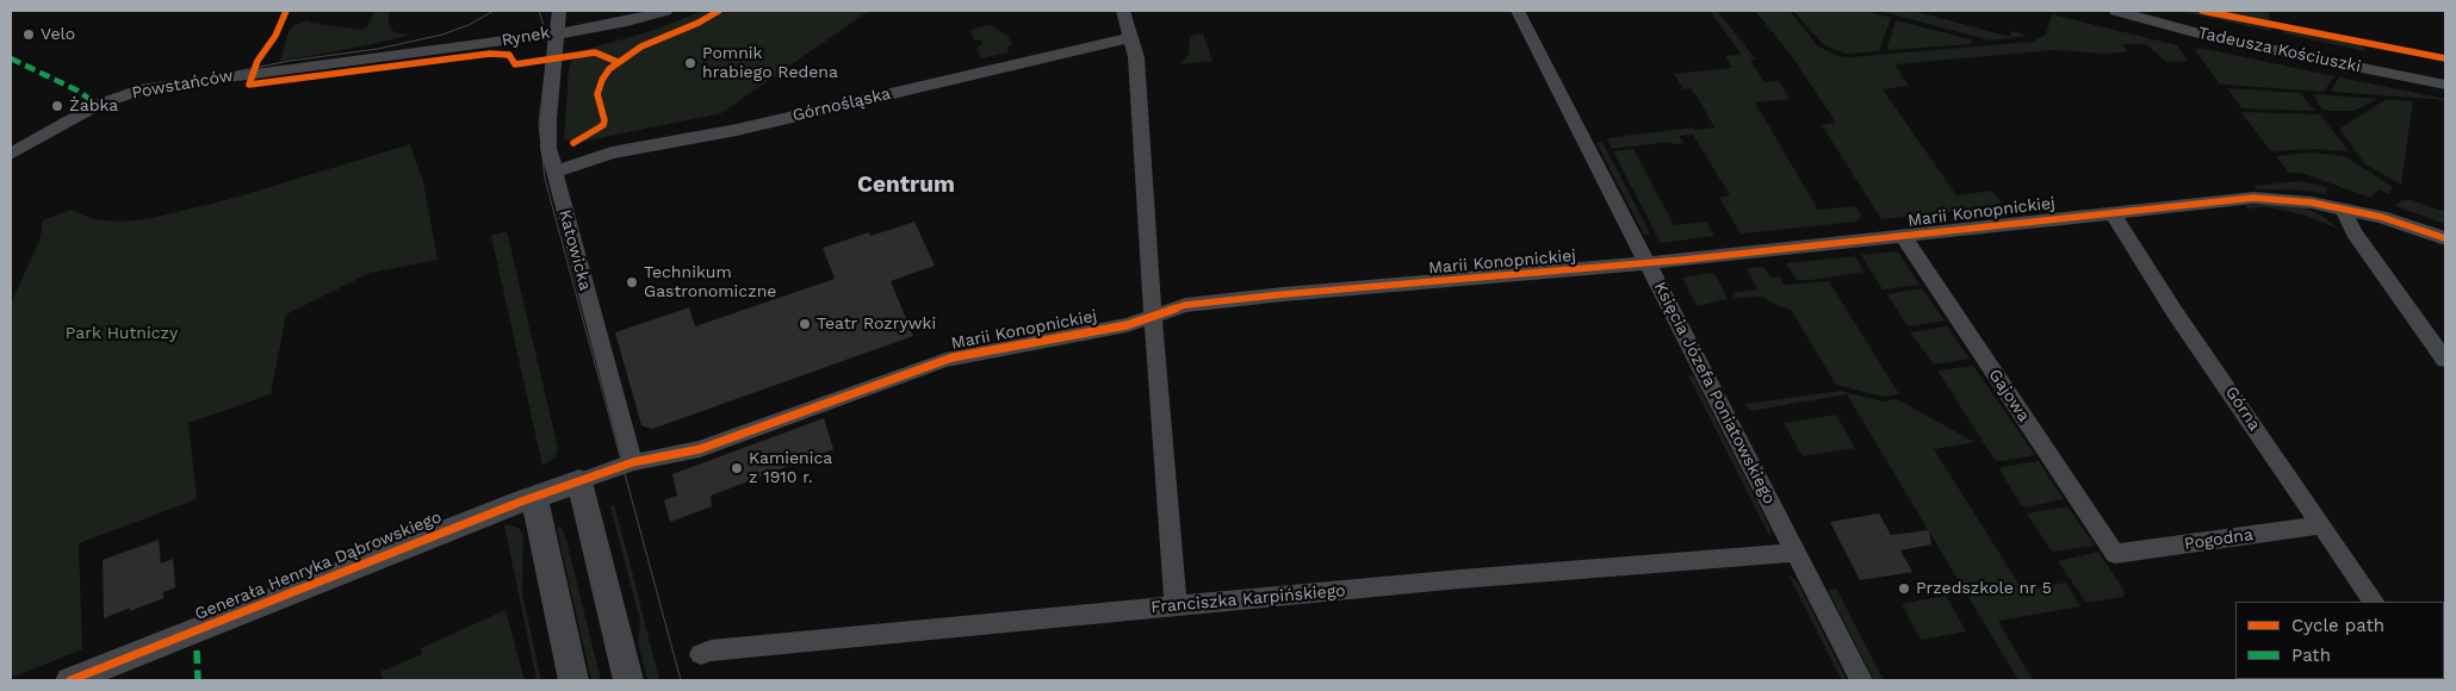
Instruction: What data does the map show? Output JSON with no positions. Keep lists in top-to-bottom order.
{
  "streets": {
    "street": [
      "Rynek",
      "Tadeusza Kościuszki",
      "Powstańców",
      "Górnośląska",
      "Marii Konopnickiej",
      "Katowicka",
      "Księcia Józefa Poniatowskiego",
      "Gajowa",
      "Górna",
      "Pogodna",
      "Generała Henryka Dąbrowskiego",
      "Franciszka Karpińskiego"
    ]
  },
  "crossings": [
    ["Rynek", "Powstańców"],
    ["Rynek", "Katowicka"],
    ["Górnośląska", "Katowicka"],
    ["Marii Konopnickiej", "Katowicka"],
    ["Marii Konopnickiej", "Księcia Józefa Poniatowskiego"],
    ["Marii Konopnickiej", "Gajowa"],
    ["Marii Konopnickiej", "Górna"],
    ["Marii Konopnickiej", "Generała Henryka Dąbrowskiego"],
    ["Księcia Józefa Poniatowskiego", "Franciszka Karpińskiego"],
    ["Gajowa", "Pogodna"],
    ["Górna", "Pogodna"]
  ],
  "districts": ["Centrum"],
  "parks": ["Park Hutniczy"],
  "places": [
    "Velo",
    "Pomnik hrabiego Redena",
    "Żabka",
    "Technikum Gastronomiczne",
    "Teatr Rozrywki",
    "Kamienica z 1910 r.",
    "Przedszkole nr 5"
  ],
  "legend": ["Cycle path", "Path"]
}
